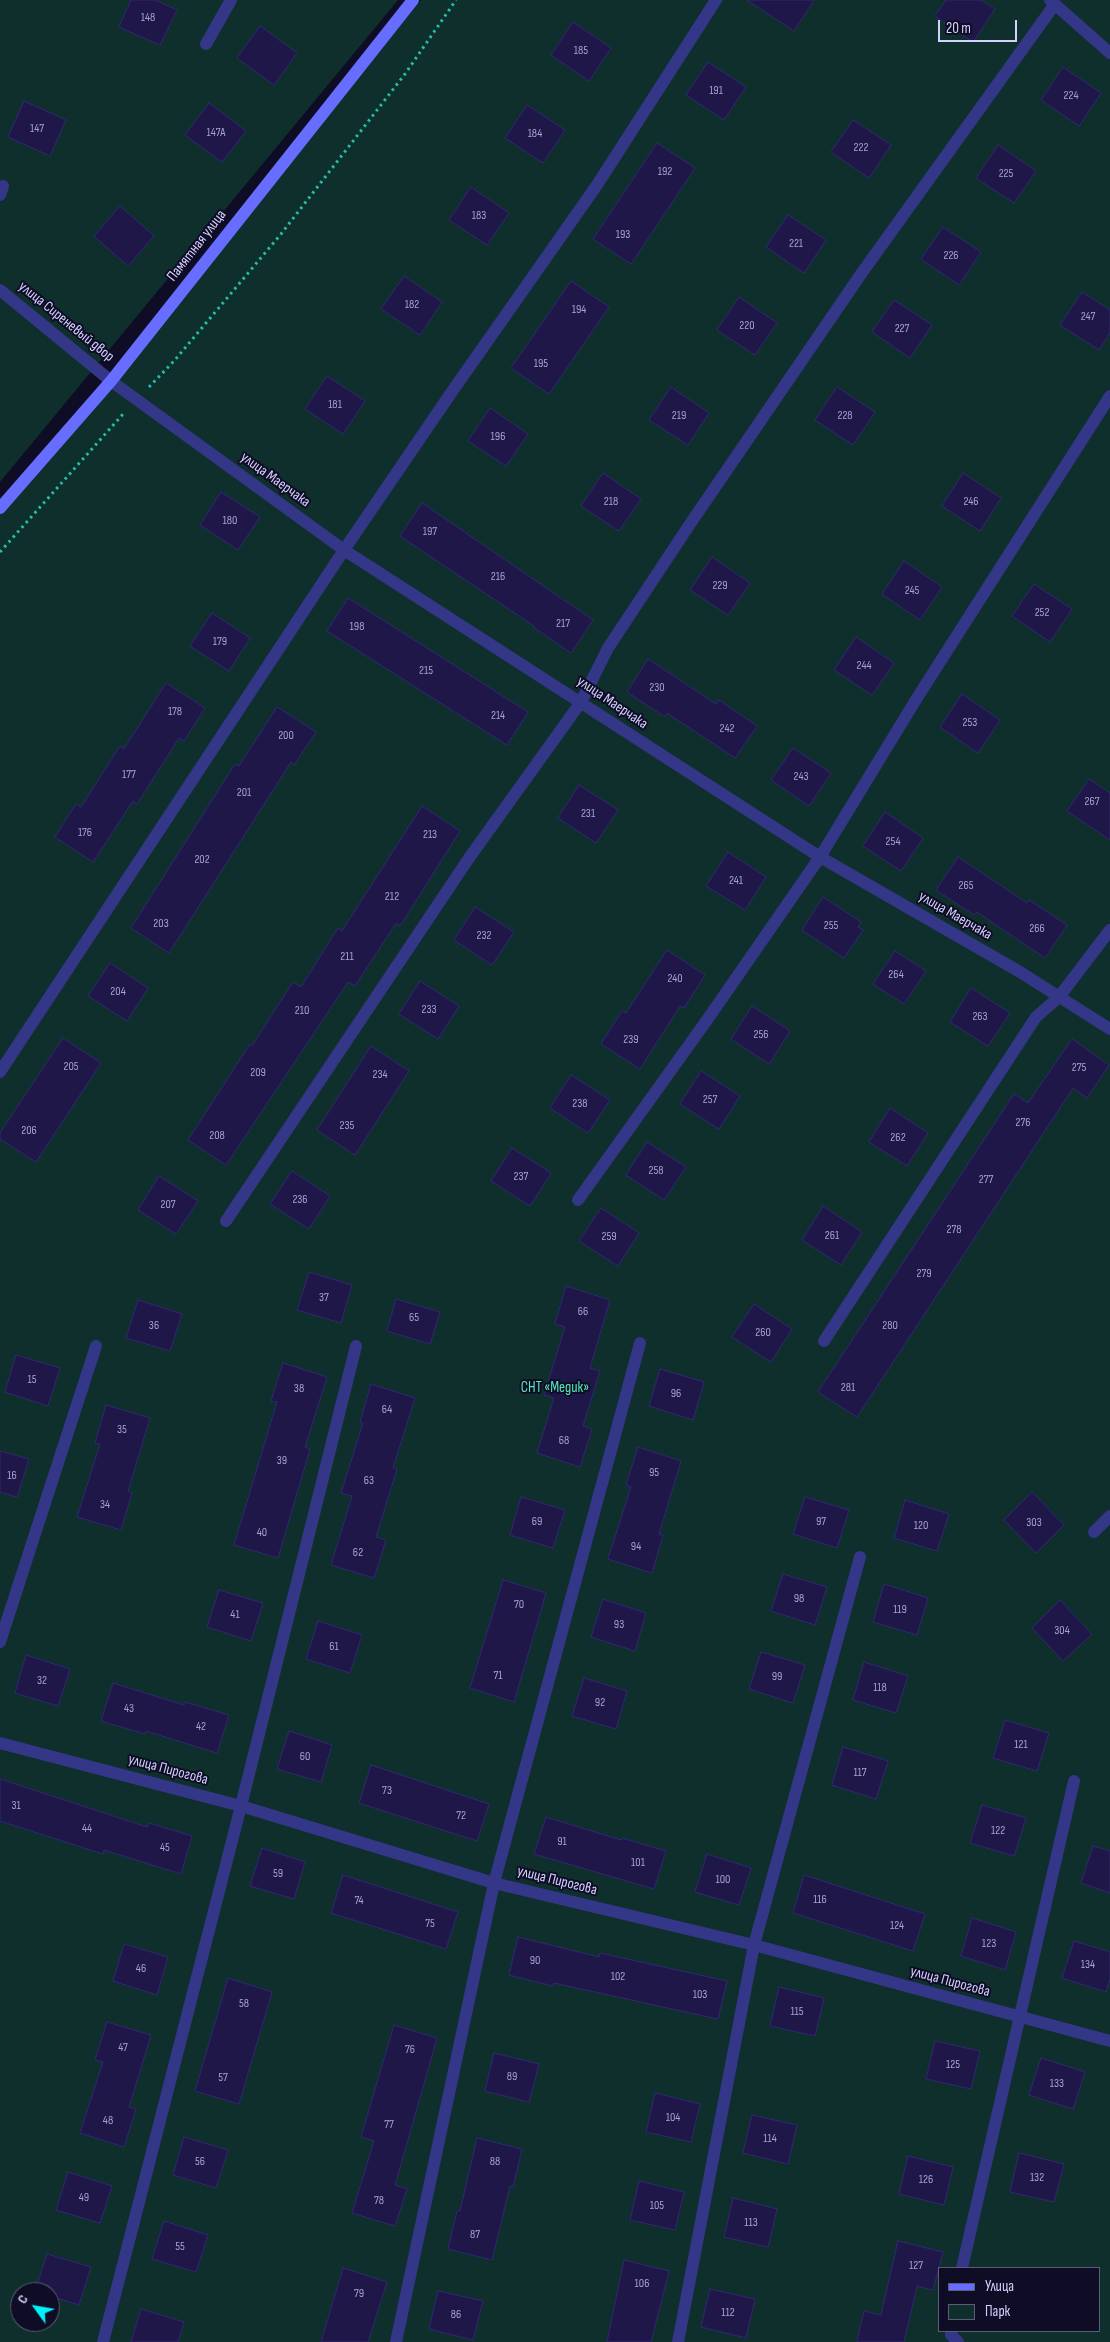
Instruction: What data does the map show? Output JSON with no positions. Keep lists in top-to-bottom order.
{
  "streets": {
    "street": [
      "Памятная улица",
      "улица Сиреневый двор",
      "улица Маерчака",
      "улица Пирогова"
    ]
  },
  "crossings": [
    ["Памятная улица", "улица Сиреневый двор"],
    ["Памятная улица", "улица Маерчака"],
    ["улица Сиреневый двор", "улица Маерчака"]
  ],
  "parks": ["СНТ «Медик»"],
  "house_numbers": [
    "148",
    "185",
    "191",
    "224",
    "147",
    "147А",
    "184",
    "222",
    "192",
    "225",
    "183",
    "193",
    "221",
    "226",
    "182",
    "194",
    "247",
    "220",
    "227",
    "195",
    "181",
    "219",
    "228",
    "196",
    "218",
    "246",
    "180",
    "197",
    "216",
    "229",
    "245",
    "252",
    "217",
    "198",
    "179",
    "244",
    "215",
    "230",
    "178",
    "214",
    "253",
    "242",
    "200",
    "177",
    "243",
    "201",
    "267",
    "231",
    "176",
    "213",
    "254",
    "202",
    "241",
    "265",
    "212",
    "203",
    "255",
    "266",
    "232",
    "211",
    "264",
    "240",
    "204",
    "233",
    "210",
    "263",
    "256",
    "239",
    "205",
    "275",
    "209",
    "234",
    "257",
    "238",
    "276",
    "235",
    "206",
    "208",
    "262",
    "258",
    "237",
    "277",
    "236",
    "207",
    "278",
    "261",
    "259",
    "279",
    "37",
    "66",
    "65",
    "36",
    "280",
    "260",
    "15",
    "281",
    "38",
    "96",
    "64",
    "35",
    "68",
    "39",
    "95",
    "16",
    "63",
    "34",
    "69",
    "97",
    "303",
    "120",
    "40",
    "94",
    "62",
    "98",
    "70",
    "119",
    "41",
    "93",
    "304",
    "61",
    "71",
    "99",
    "32",
    "118",
    "92",
    "43",
    "42",
    "121",
    "60",
    "117",
    "73",
    "31",
    "72",
    "44",
    "122",
    "91",
    "45",
    "101",
    "59",
    "100",
    "116",
    "74",
    "75",
    "124",
    "123",
    "90",
    "134",
    "46",
    "102",
    "103",
    "58",
    "115",
    "47",
    "76",
    "125",
    "89",
    "57",
    "133",
    "104",
    "48",
    "77",
    "114",
    "56",
    "88",
    "132",
    "126",
    "49",
    "78",
    "105",
    "113",
    "87",
    "55",
    "127",
    "106",
    "79",
    "112",
    "86"
  ],
  "legend": ["Улица", "Парк"],
  "scale_bar": "20 m",
  "north": "top left"
}
